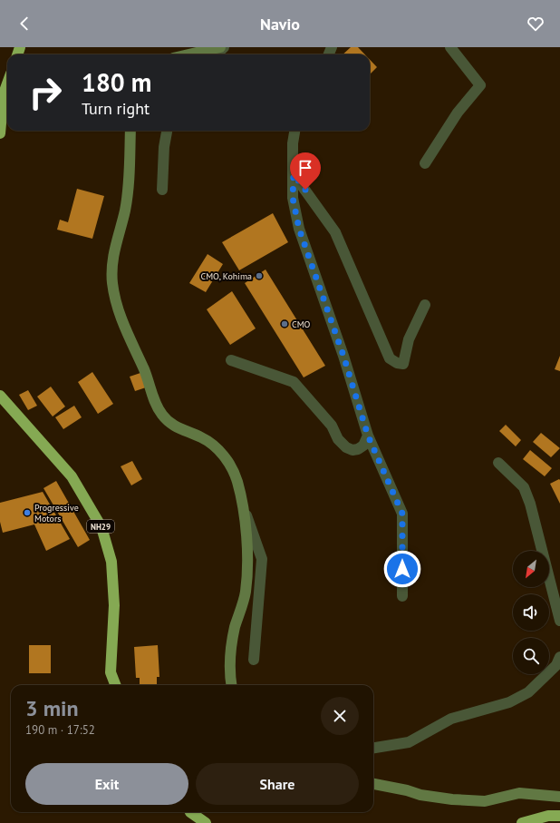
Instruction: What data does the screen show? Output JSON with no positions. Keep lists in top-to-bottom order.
{
  "streets": {
    "highway": ["NH29"]
  },
  "places": ["CMO, Kohima", "CMO", "Progressive Motors"],
  "north": "bottom left",
  "page": {
    "header": "Navio",
    "turn": ["180 m", "Turn right"],
    "heading": ["3 min", "190 m · 17:52"],
    "buttons": ["Exit", "Share"]
  }
}
